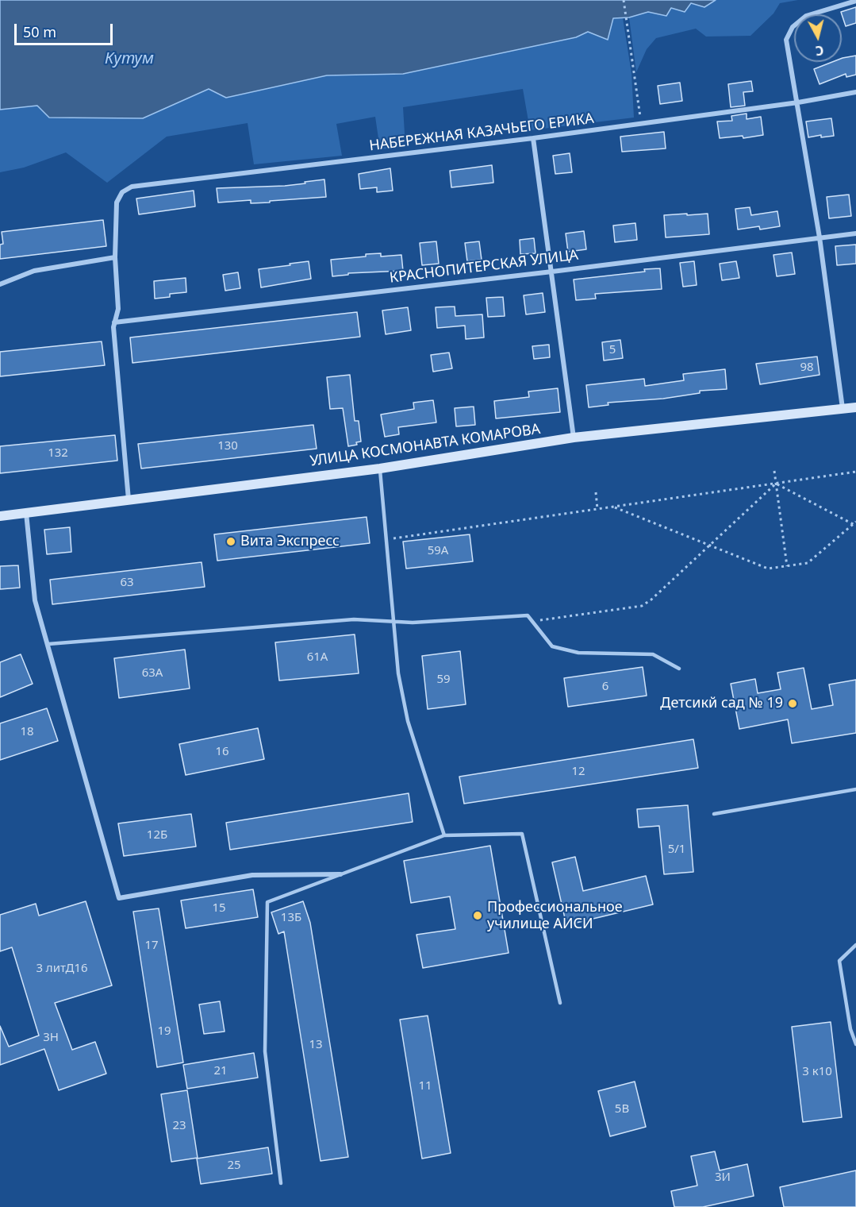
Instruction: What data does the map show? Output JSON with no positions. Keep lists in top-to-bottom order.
{
  "streets": {
    "main road": ["УЛИЦА КОСМОНАВТА КОМАРОВА"],
    "street": ["НАБЕРЕЖНАЯ КАЗАЧЬЕГО ЕРИКА", "КРАСНОПИТЕРСКАЯ УЛИЦА"]
  },
  "water": ["Кутум"],
  "places": ["Вита Экспресс", "Детсикй сад № 19", "Профессиональное училище АИСИ"],
  "house_numbers": [
    "5",
    "98",
    "130",
    "132",
    "59А",
    "63",
    "61А",
    "63А",
    "59",
    "6",
    "18",
    "16",
    "12",
    "12Б",
    "5/1",
    "15",
    "13Б",
    "17",
    "3 литД16",
    "19",
    "3Н",
    "13",
    "21",
    "3 к10",
    "11",
    "5В",
    "23",
    "25",
    "3И"
  ],
  "scale_bar": "50 m",
  "north": "bottom"
}
